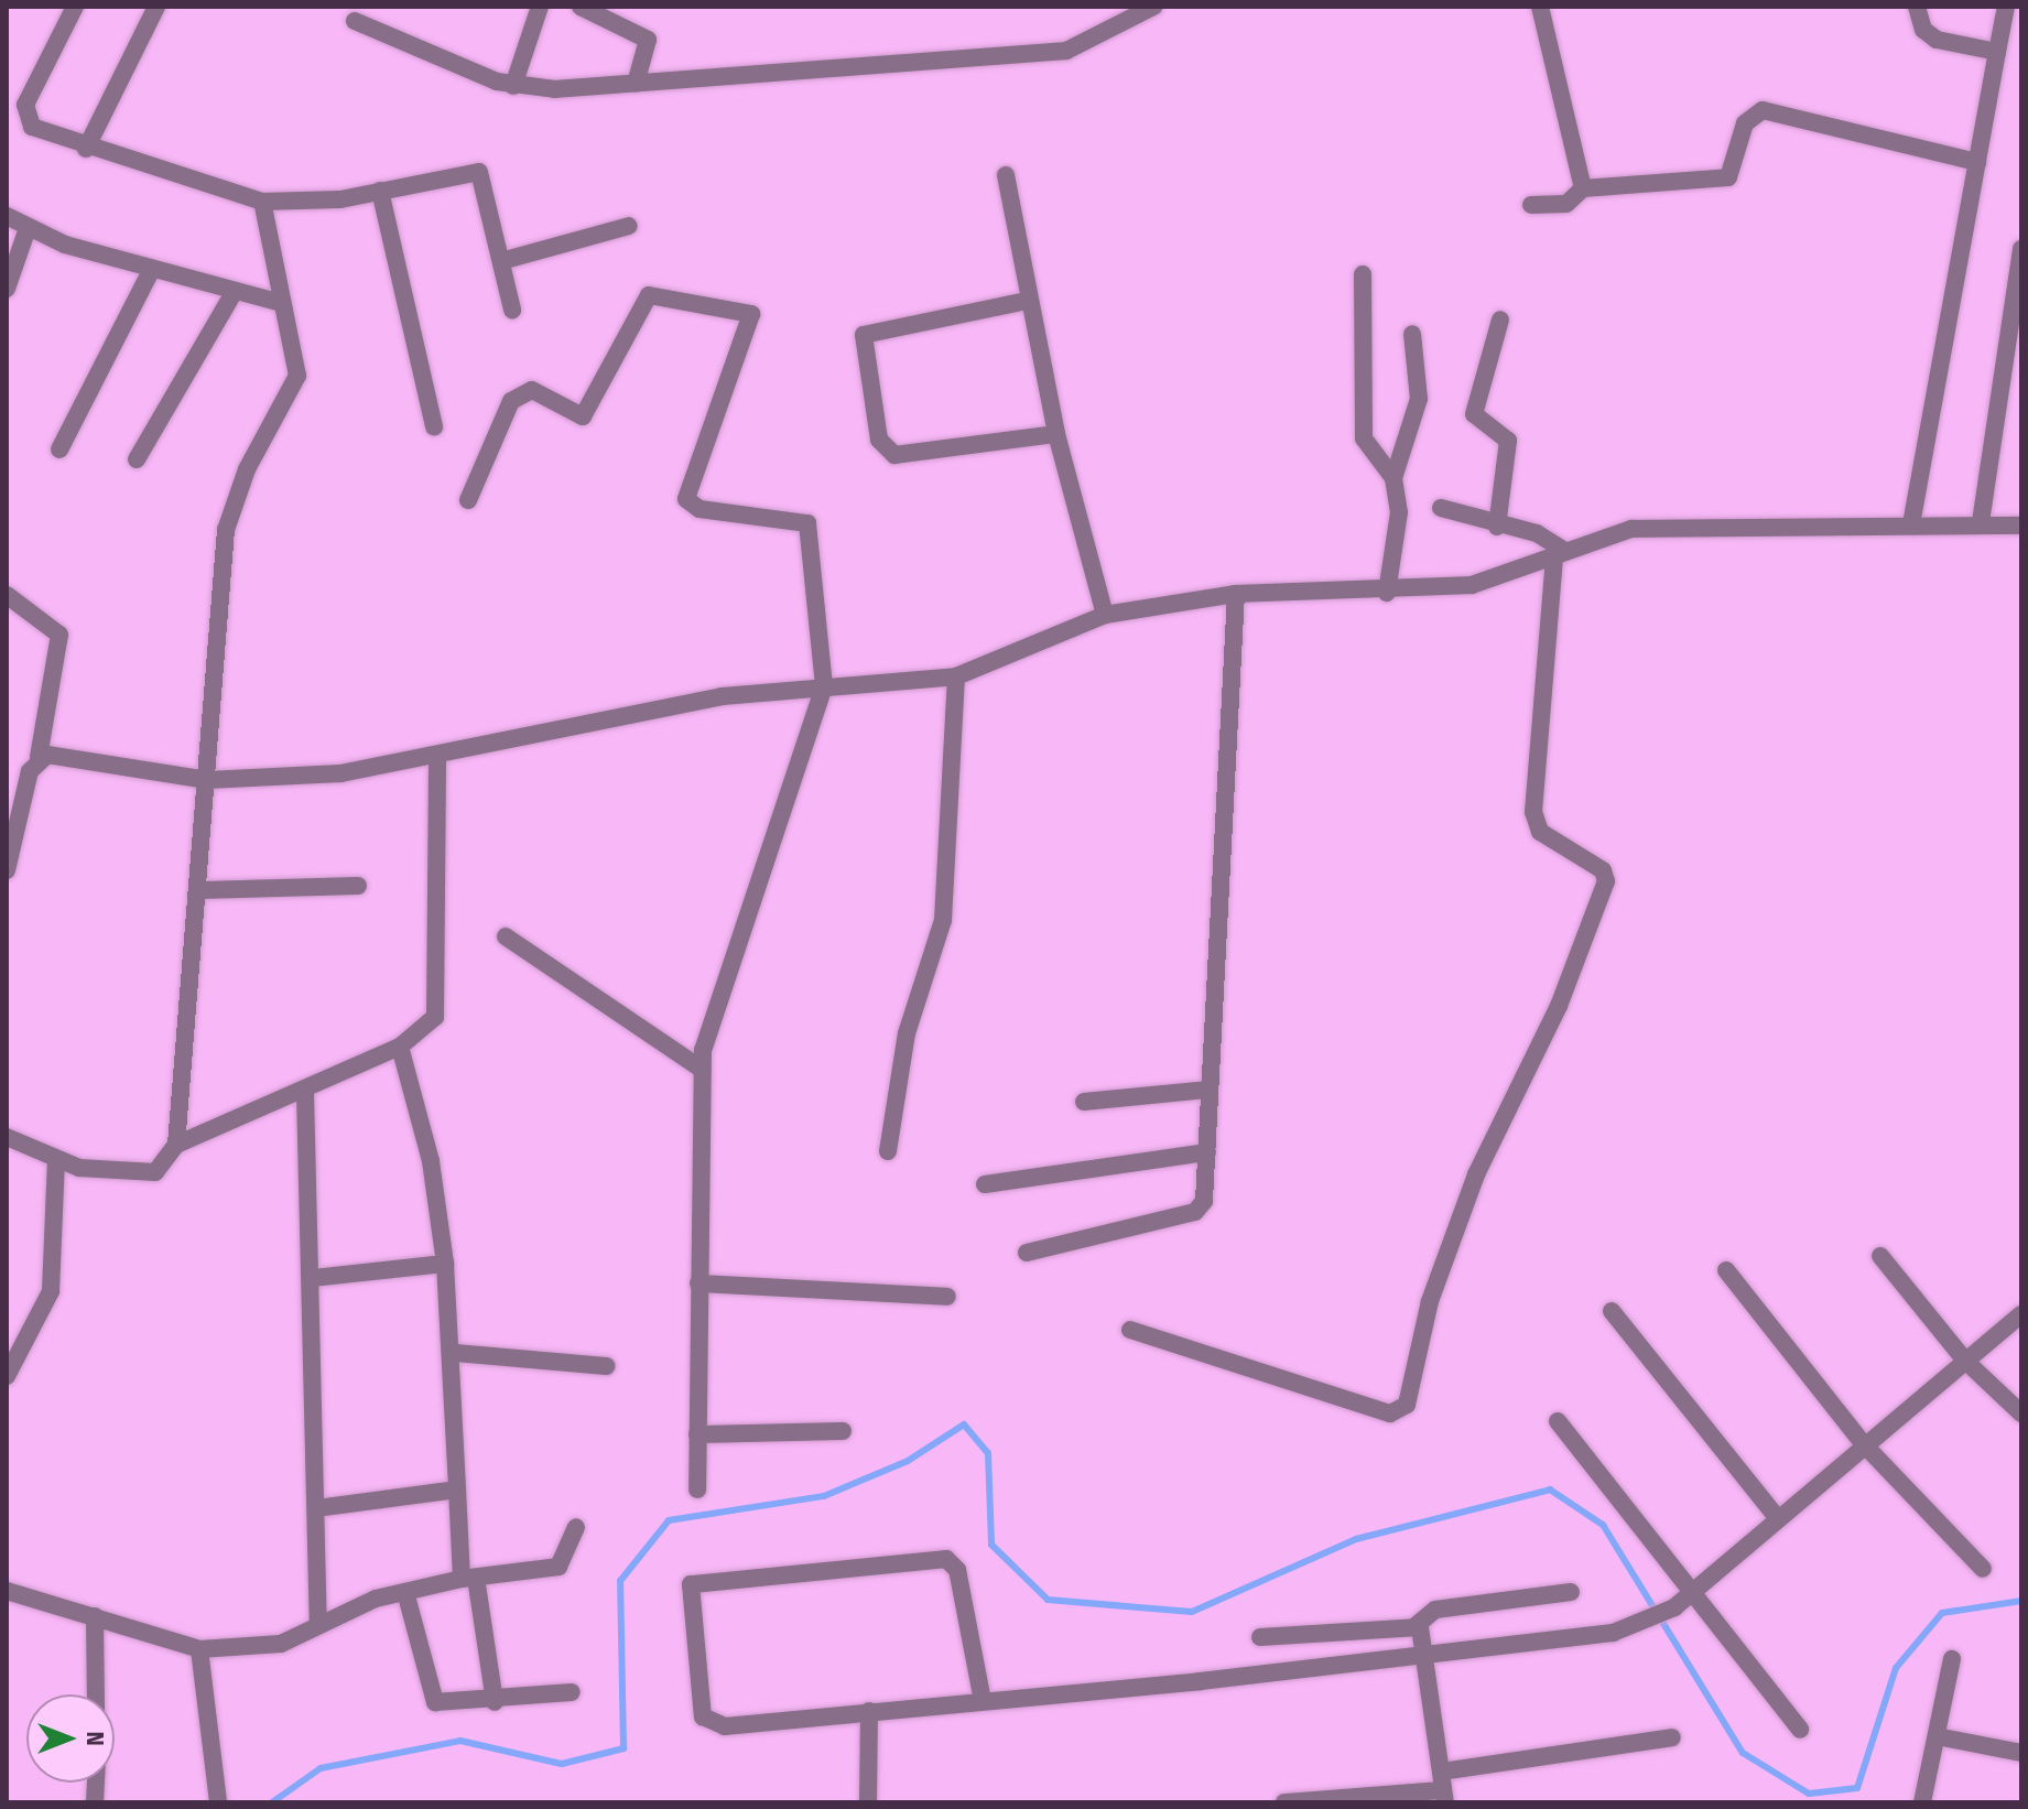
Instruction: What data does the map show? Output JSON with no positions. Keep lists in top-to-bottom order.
{
  "north": "right"
}
